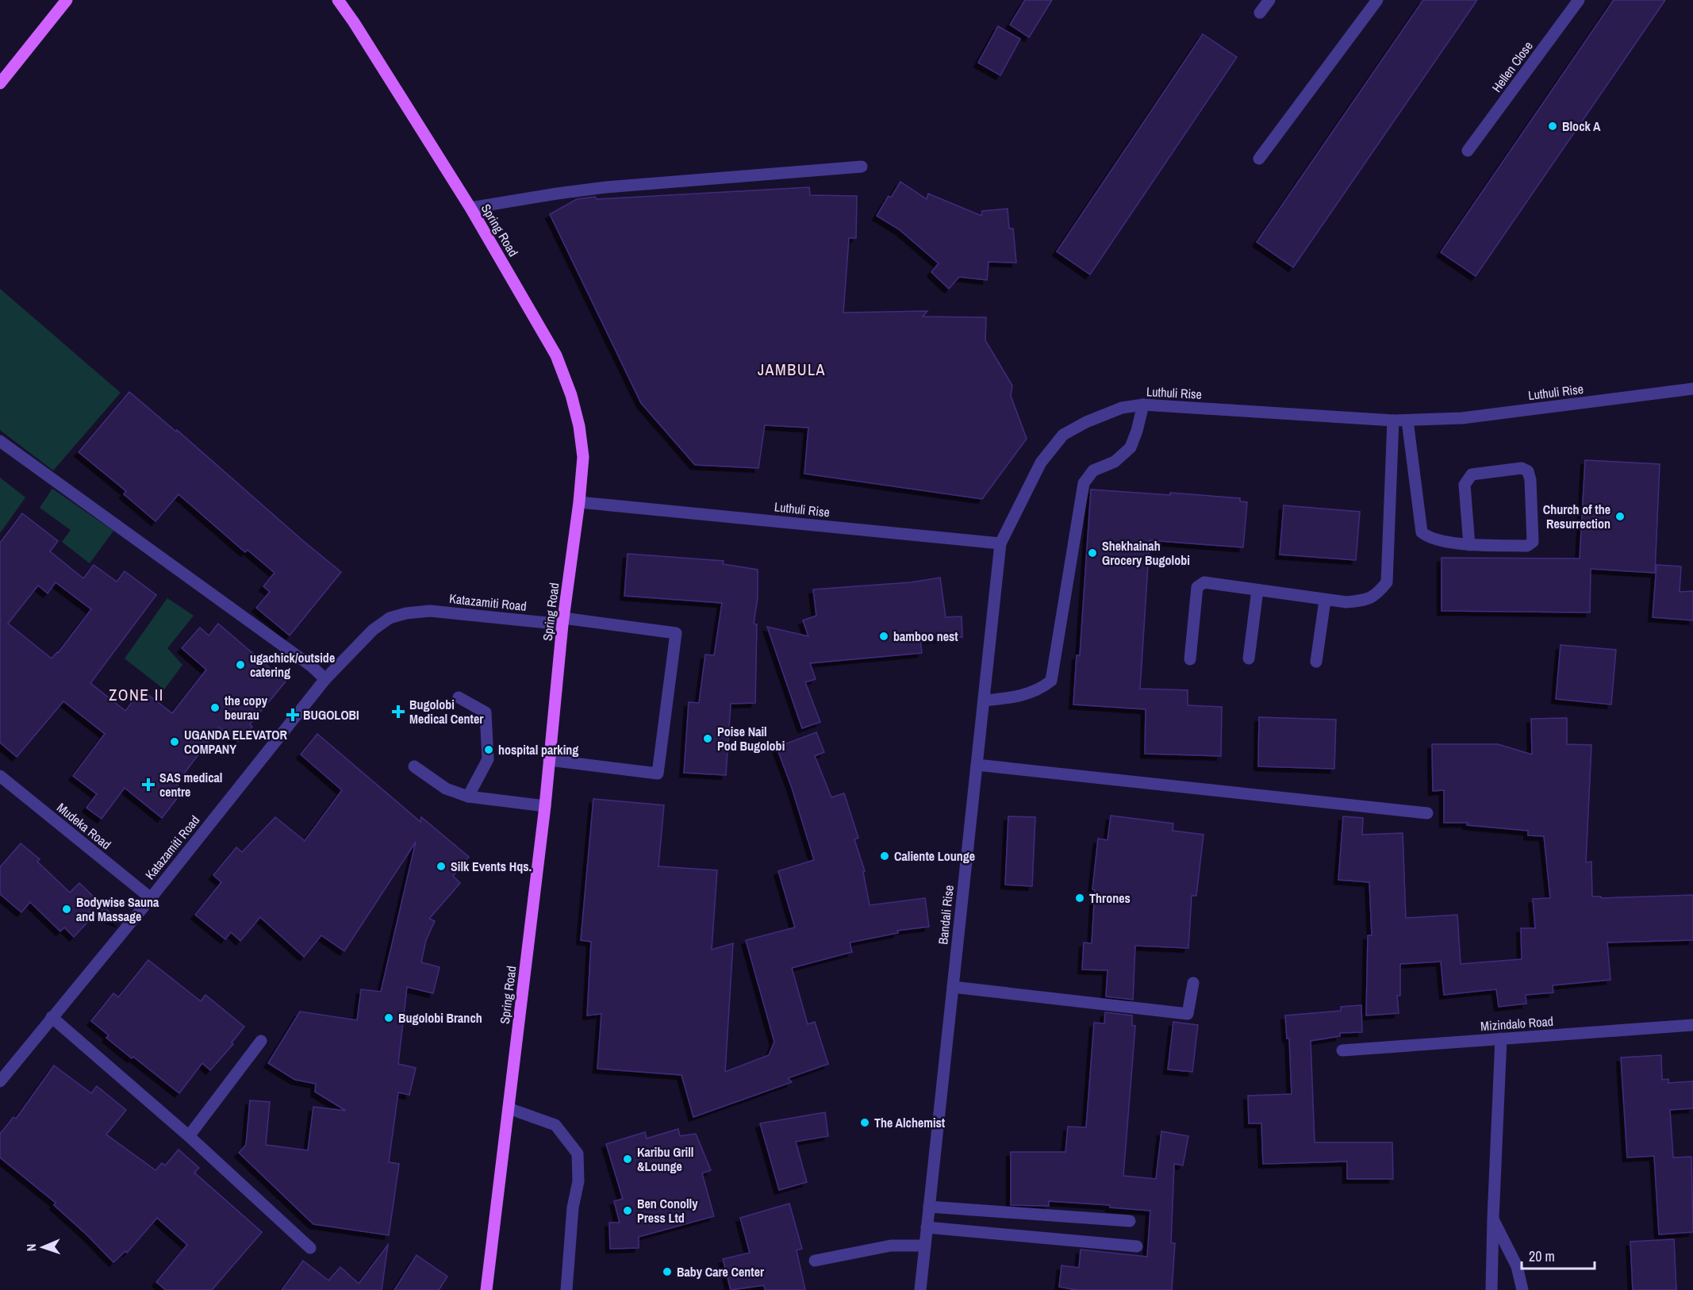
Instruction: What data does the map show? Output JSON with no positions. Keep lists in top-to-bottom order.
{
  "streets": {
    "main road": ["Spring Road"],
    "street": [
      "Hellen Close",
      "Luthuli Rise",
      "Katazamiti Road",
      "Mudeka Road",
      "Bandali Rise",
      "Mizindalo Road"
    ]
  },
  "crossings": [
    ["Spring Road", "Luthuli Rise"],
    ["Spring Road", "Katazamiti Road"],
    ["Luthuli Rise", "Bandali Rise"],
    ["Katazamiti Road", "Mudeka Road"]
  ],
  "districts": ["JAMBULA", "ZONE II"],
  "places": {
    "other": [
      "Block A",
      "Church of the Resurrection",
      "Shekhainah Grocery Bugolobi",
      "bamboo nest",
      "ugachick/outside catering",
      "the copy beurau",
      "Poise Nail Pod Bugolobi",
      "UGANDA ELEVATOR COMPANY",
      "hospital parking",
      "Caliente Lounge",
      "Silk Events Hqs.",
      "Thrones",
      "Bodywise Sauna and Massage",
      "Bugolobi Branch",
      "The Alchemist",
      "Karibu Grill &Lounge",
      "Ben Conolly Press Ltd",
      "Baby Care Center"
    ],
    "health": ["Bugolobi Medical Center", "BUGOLOBI", "SAS medical centre"]
  },
  "scale_bar": "20 m",
  "north": "left"
}
